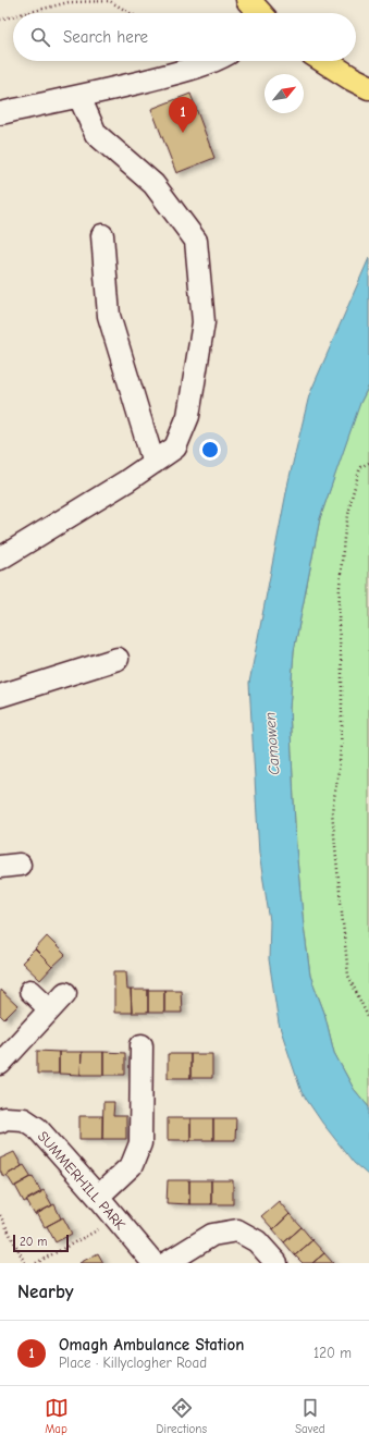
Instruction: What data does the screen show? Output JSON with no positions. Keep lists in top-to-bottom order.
{
  "streets": {
    "street": ["SUMMERHILL PARK"]
  },
  "water": ["Camowen"],
  "scale_bar": "20 m",
  "north": "top right",
  "page": {
    "search": "Search here",
    "pins": "1",
    "scale": "20 m",
    "heading": "Nearby",
    "list": [
      {
        "mark": "1",
        "name": "Omagh Ambulance Station",
        "note": "Place · Killyclogher Road",
        "value": "120 m"
      }
    ],
    "nav": ["Map", "Directions", "Saved"]
  }
}
